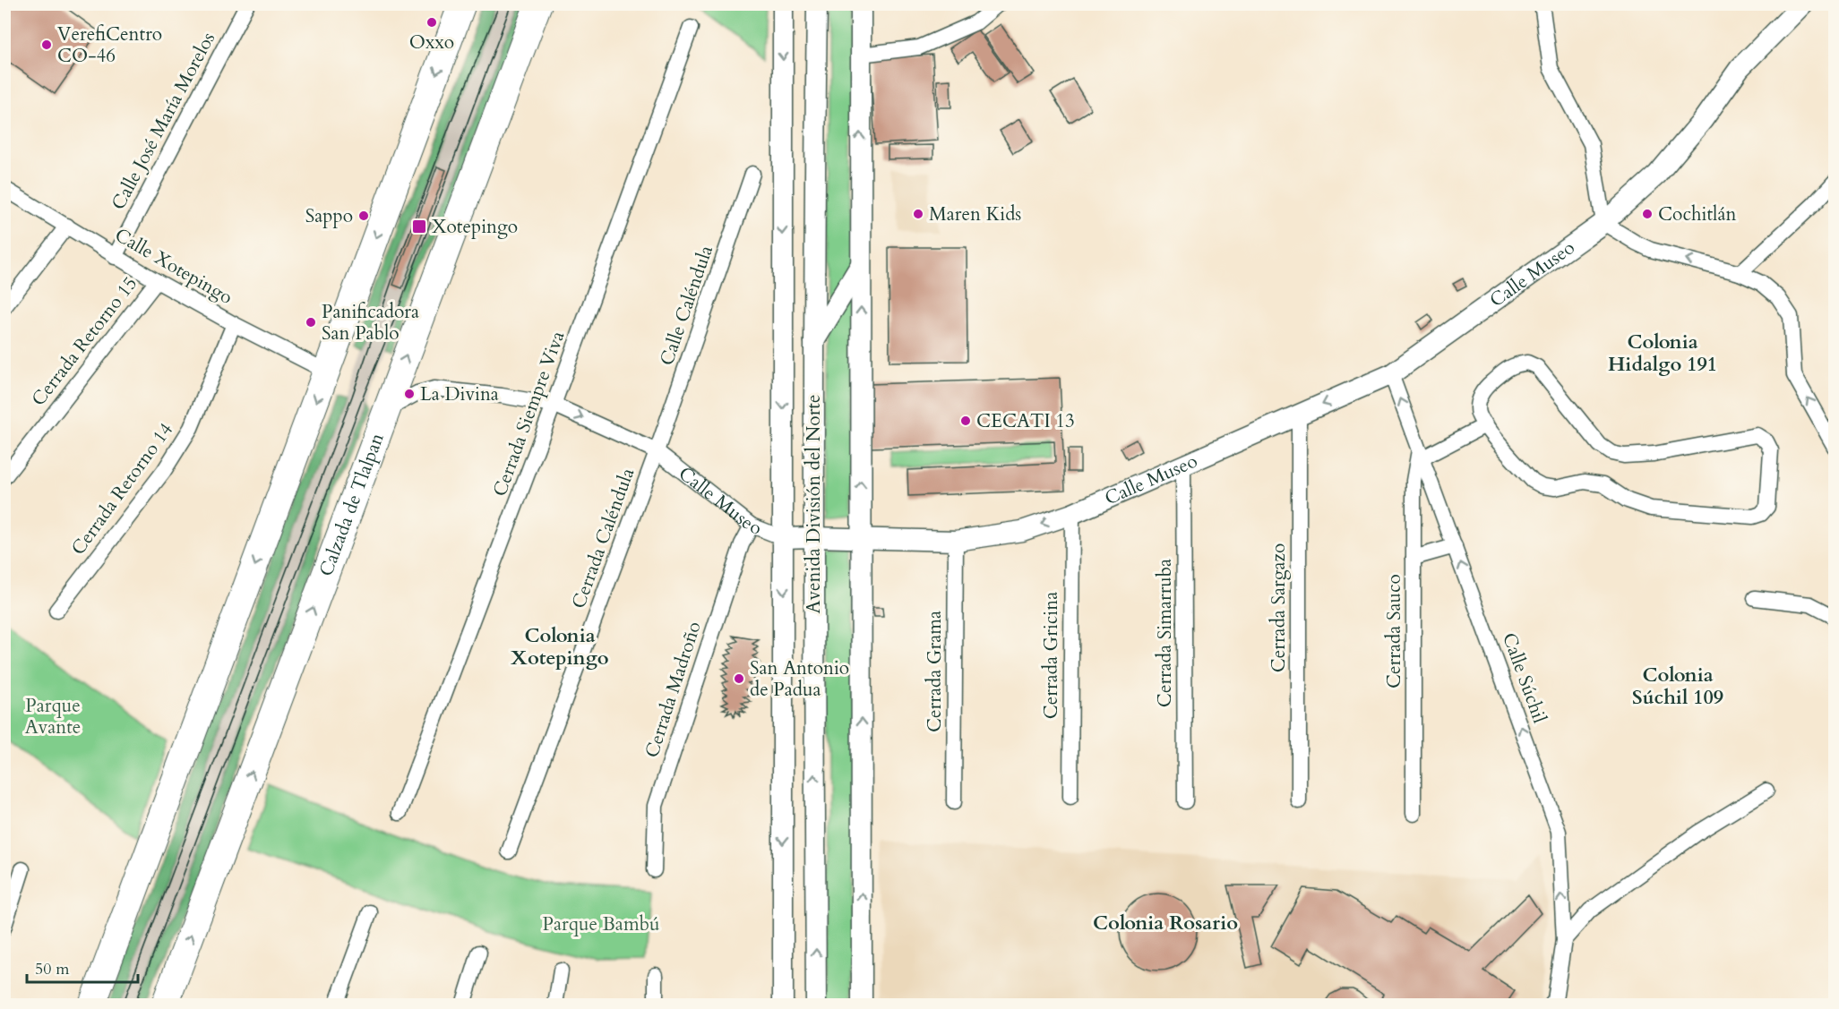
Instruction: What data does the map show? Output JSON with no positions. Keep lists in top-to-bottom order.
{
  "streets": {
    "highway": ["Calzada de Tlalpan"],
    "street": [
      "Calle José María Morelos",
      "Calle Xotepingo",
      "Calle Museo",
      "Calle Caléndula",
      "Cerrada Retorno 15",
      "Cerrada Siempre Viva",
      "Cerrada Retorno 14",
      "Avenida División del Norte",
      "Cerrada Caléndula",
      "Cerrada Sargazo",
      "Cerrada Sauco",
      "Cerrada Simarruba",
      "Cerrada Gricina",
      "Cerrada Grama",
      "Calle Súchil",
      "Cerrada Madroño"
    ]
  },
  "crossings": [
    ["Calle José María Morelos", "Calle Xotepingo"],
    ["Calle Xotepingo", "Cerrada Retorno 15"],
    ["Calle Xotepingo", "Cerrada Retorno 14"],
    ["Calle Museo", "Calle Caléndula"],
    ["Calle Museo", "Cerrada Siempre Viva"],
    ["Calle Museo", "Calzada de Tlalpan"],
    ["Calle Museo", "Avenida División del Norte"],
    ["Calle Museo", "Cerrada Caléndula"],
    ["Calle Museo", "Cerrada Sargazo"],
    ["Calle Museo", "Cerrada Simarruba"],
    ["Calle Museo", "Cerrada Gricina"],
    ["Calle Museo", "Cerrada Grama"],
    ["Calle Museo", "Calle Súchil"],
    ["Calle Museo", "Cerrada Madroño"],
    ["Calle Caléndula", "Cerrada Caléndula"],
    ["Cerrada Sauco", "Calle Súchil"]
  ],
  "one_way": ["Calle Súchil"],
  "districts": [
    "Colonia Hidalgo 191",
    "Colonia Xotepingo",
    "Colonia Súchil 109",
    "Colonia Rosario"
  ],
  "parks": ["Parque Avante", "Parque Bambú"],
  "places": {
    "other": [
      "Oxxo",
      "VerefiCentro CO-46",
      "Maren Kids",
      "Cochitlán",
      "Sappo",
      "Panificadora San Pablo",
      "La Divina",
      "CECATI 13",
      "San Antonio de Padua"
    ],
    "transit": ["Xotepingo"]
  },
  "scale_bar": "50 m"
}
